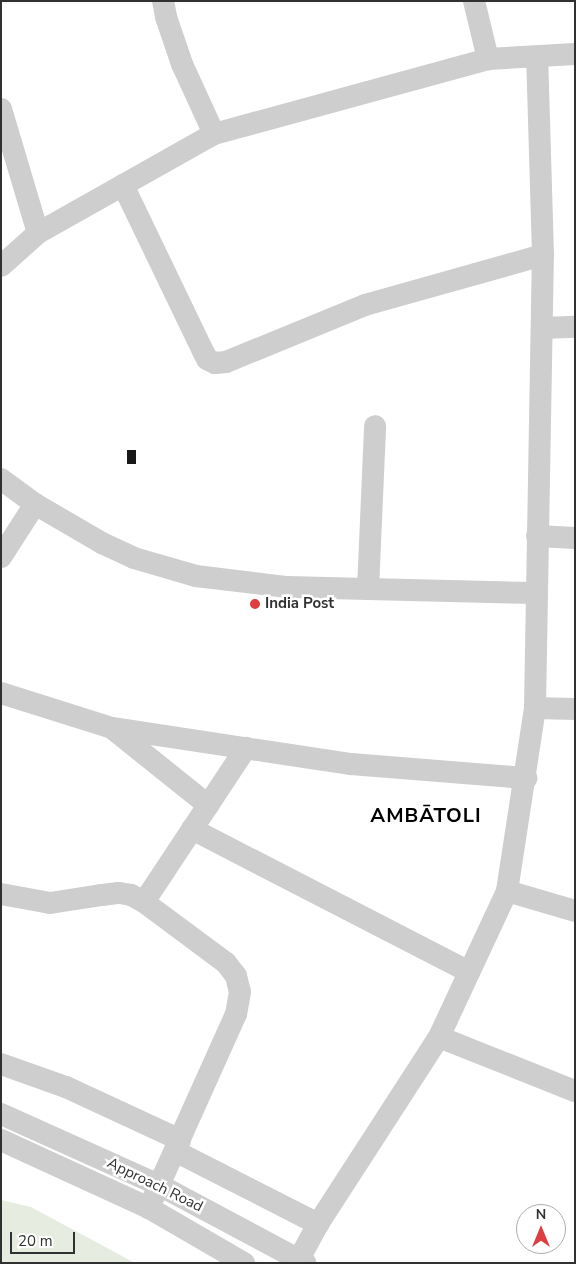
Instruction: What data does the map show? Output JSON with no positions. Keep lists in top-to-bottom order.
{
  "streets": {
    "street": ["Approach Road"]
  },
  "districts": ["AMBĀTOLI"],
  "places": ["India Post"],
  "scale_bar": "20 m",
  "north": "top"
}
